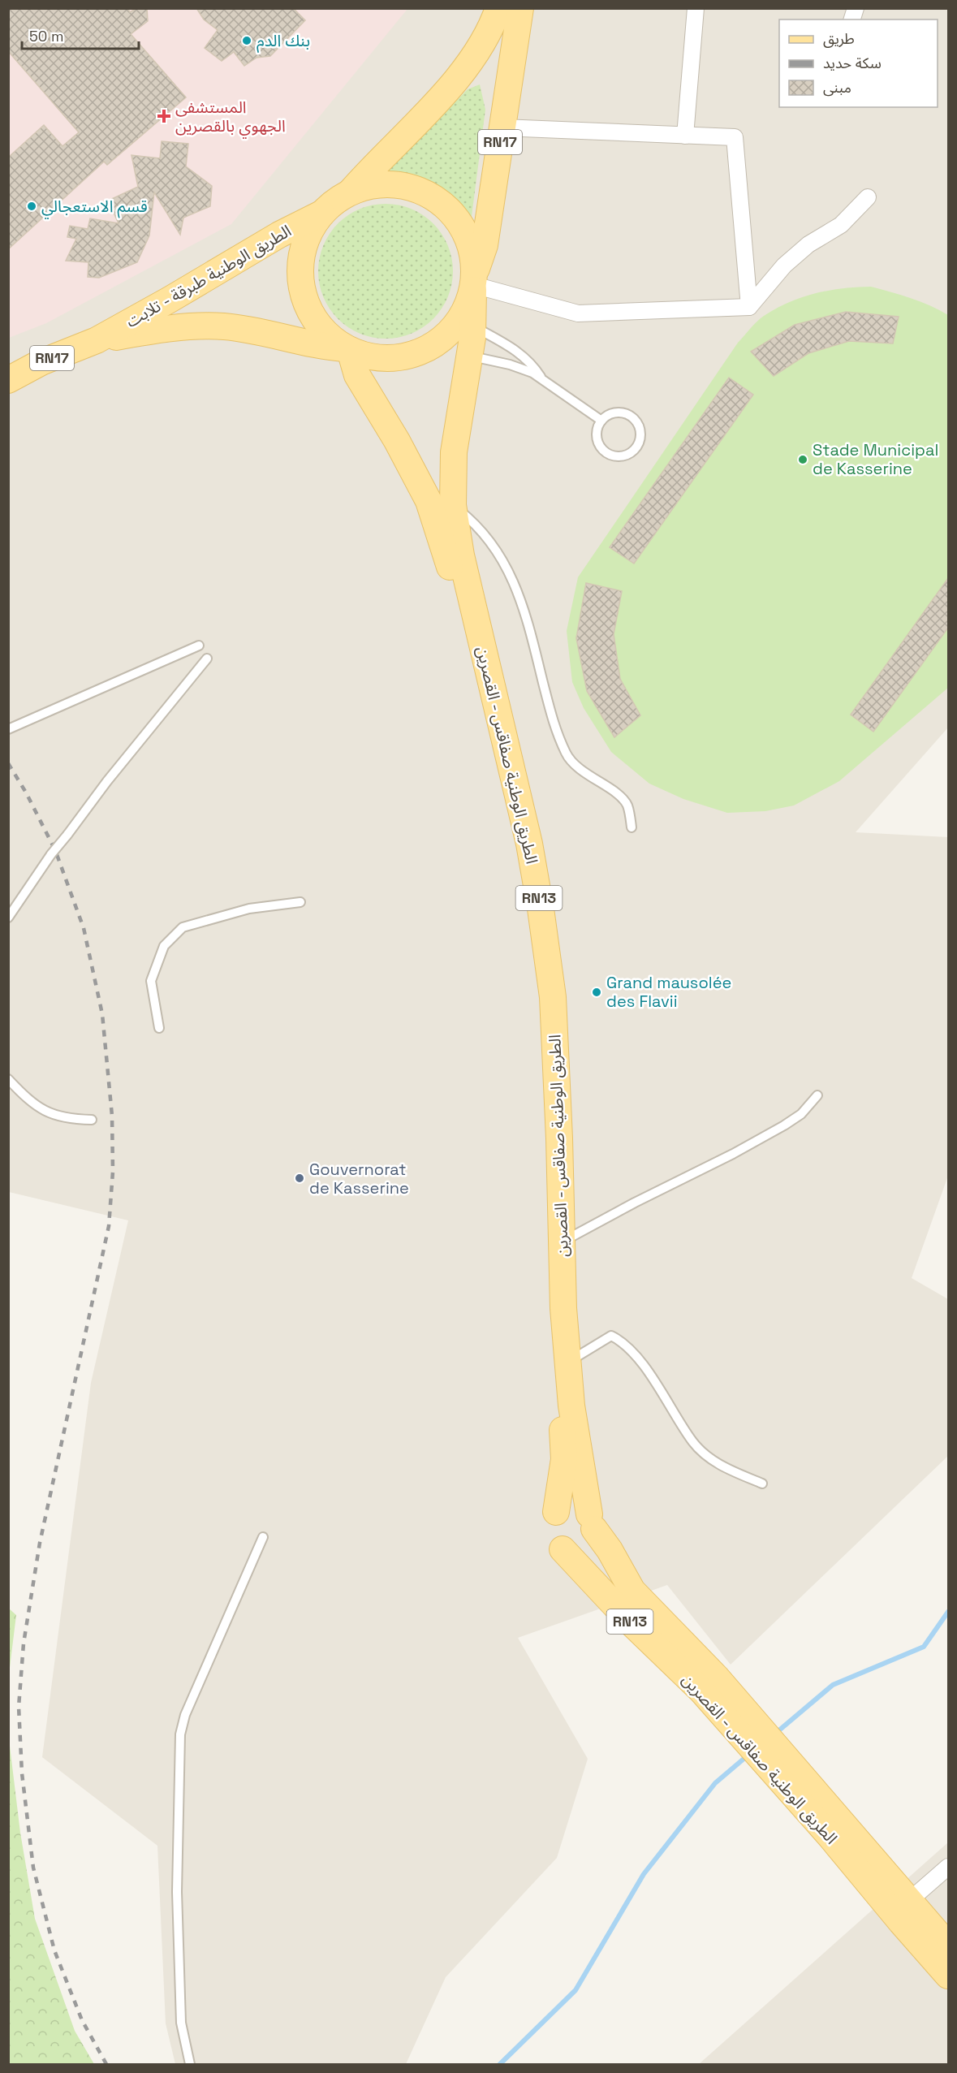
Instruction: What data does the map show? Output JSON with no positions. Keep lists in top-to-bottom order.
{
  "streets": {
    "main road": [
      "RN17",
      "الطريق الوطنية طبرقة - تلابت",
      "الطريق الوطنية صفاقس - القصرين",
      "RN13"
    ]
  },
  "crossings": [
    ["RN17", "الطريق الوطنية طبرقة - تلابت"],
    ["RN17", "الطريق الوطنية صفاقس - القصرين"],
    ["الطريق الوطنية طبرقة - تلابت", "الطريق الوطنية صفاقس - القصرين"],
    ["الطريق الوطنية صفاقس - القصرين", "RN13"]
  ],
  "places": {
    "other": [
      "بنك الدم",
      "قسم الاستعجالي",
      "Stade Municipal de Kasserine",
      "Grand mausolée des Flavii",
      "Gouvernorat de Kasserine"
    ],
    "health": ["المستشفى الجهوي بالقصرين"]
  },
  "legend": ["طريق", "سكة حديد", "مبنى"],
  "scale_bar": "50 m"
}
